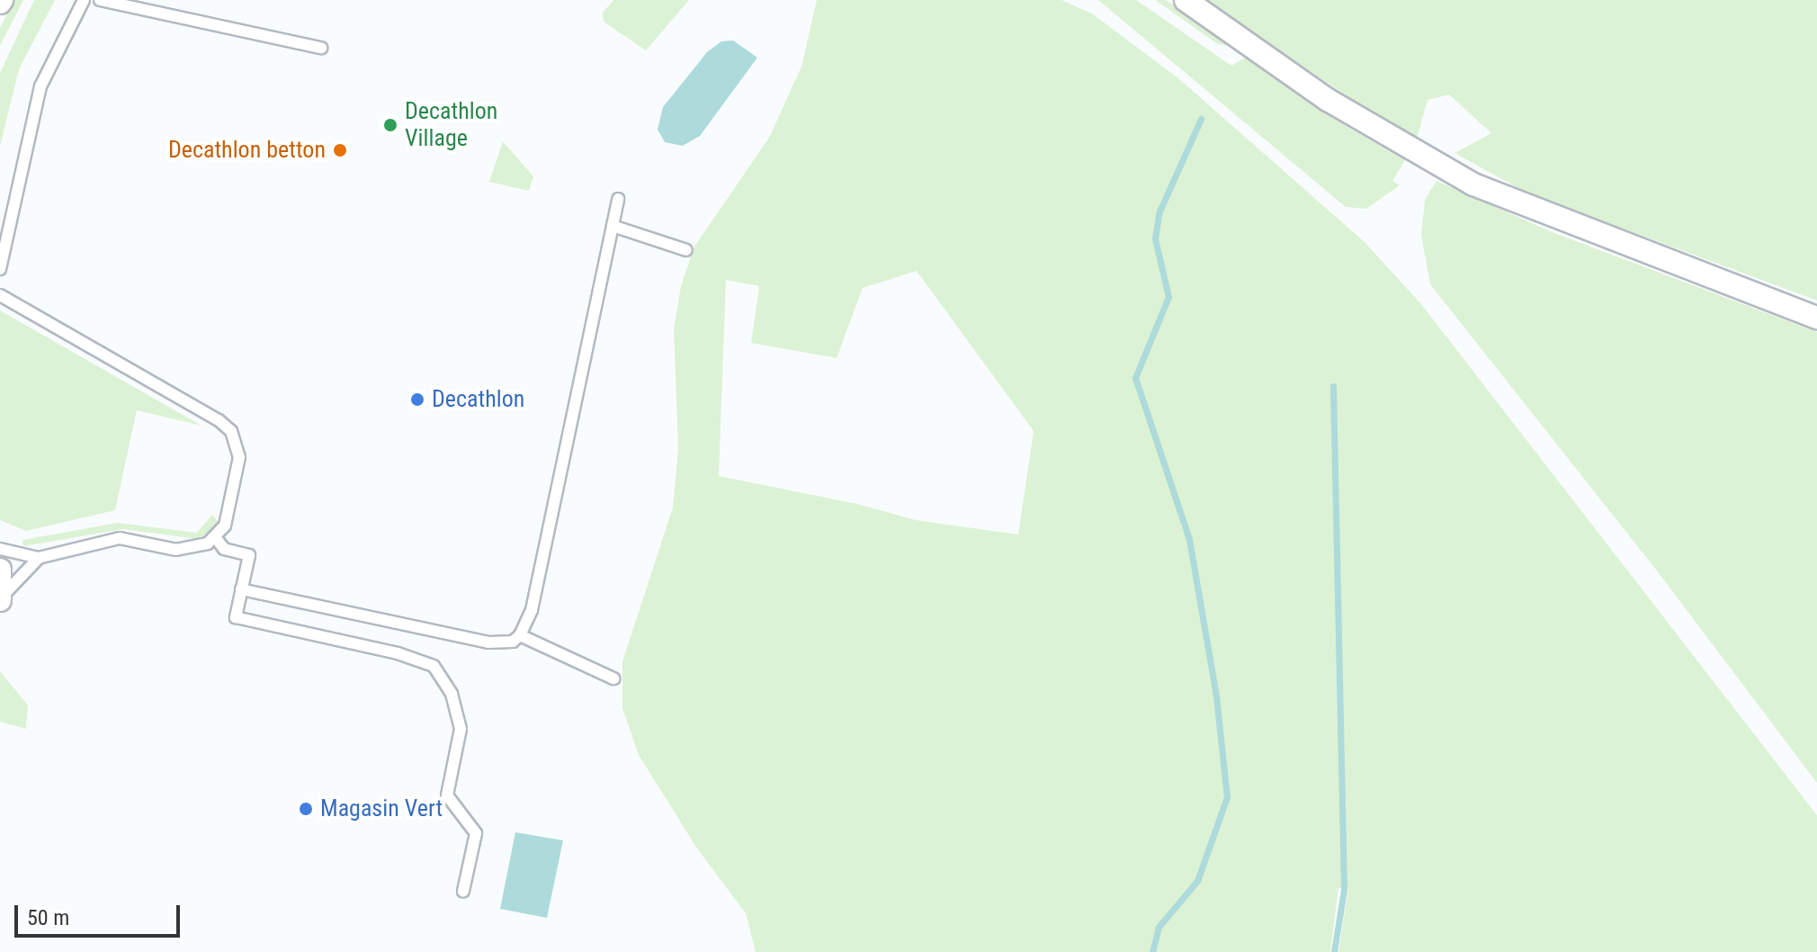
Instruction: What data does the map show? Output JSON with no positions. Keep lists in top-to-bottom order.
{
  "places": [
    "Decathlon Village",
    "Decathlon betton",
    "Decathlon",
    "Magasin Vert"
  ],
  "scale_bar": "50 m"
}
